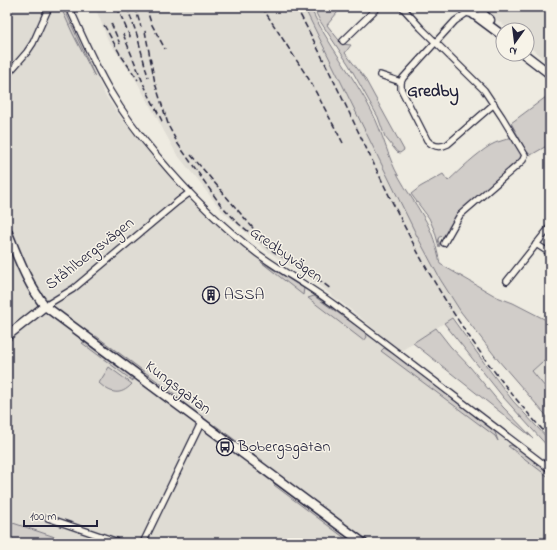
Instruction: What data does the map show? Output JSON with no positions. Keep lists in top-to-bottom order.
{
  "streets": {
    "main road": ["Ståhlbergsvägen", "Kungsgatan"],
    "street": ["Gredbyvägen"]
  },
  "crossings": [
    ["Ståhlbergsvägen", "Gredbyvägen"],
    ["Ståhlbergsvägen", "Kungsgatan"]
  ],
  "districts": ["Gredby"],
  "places": {
    "building": ["ASSA"],
    "bus stop": ["Bobergsgatan"]
  },
  "scale_bar": "100 m",
  "north": "bottom"
}
